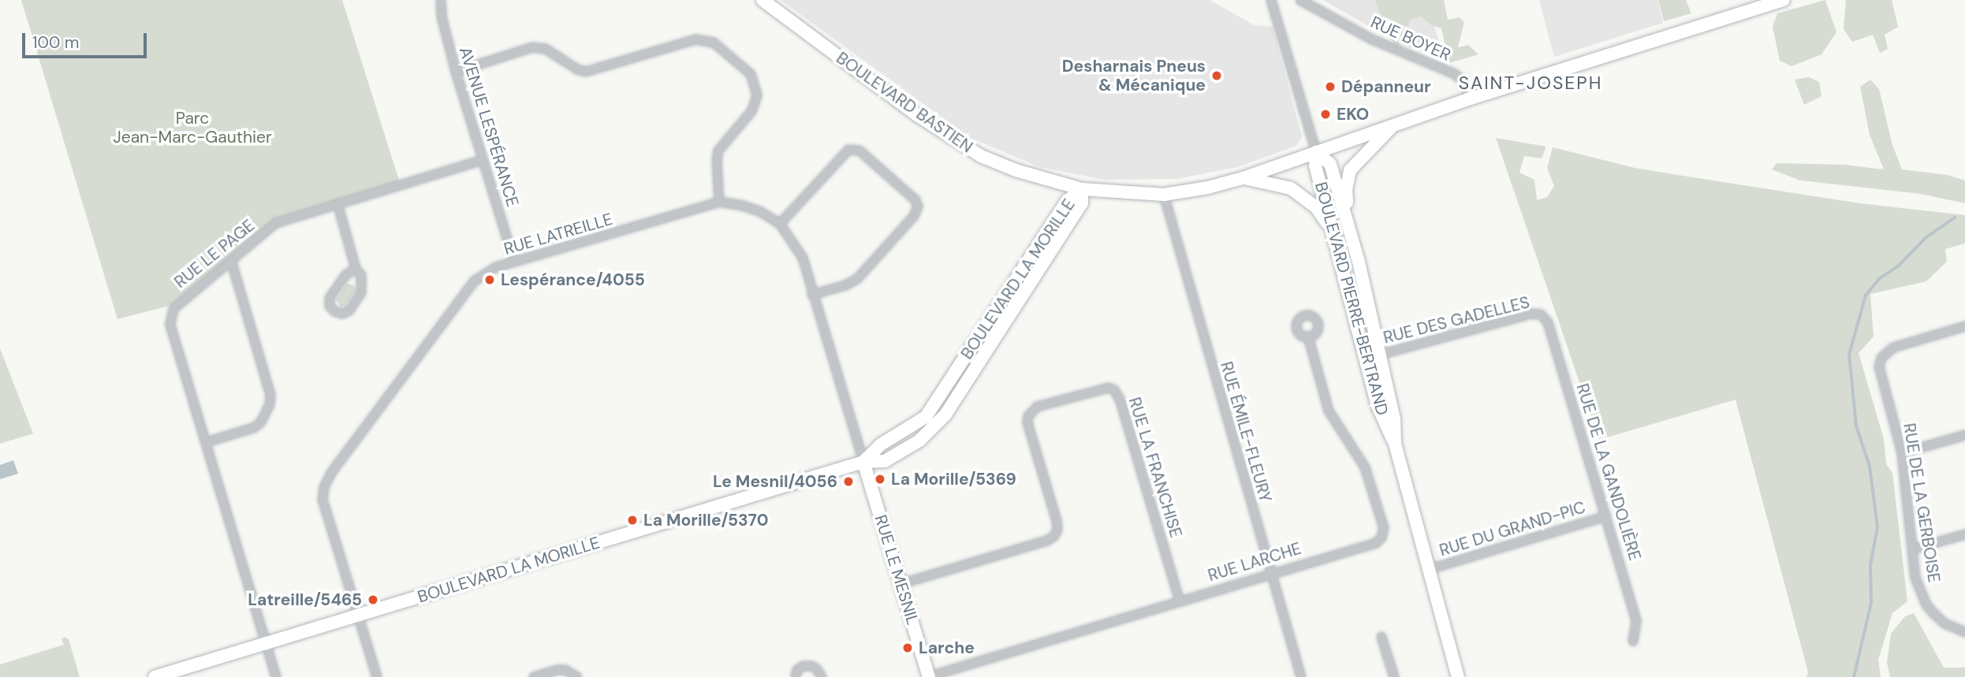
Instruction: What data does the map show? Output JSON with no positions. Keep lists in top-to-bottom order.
{
  "streets": {
    "main road": [
      "BOULEVARD BASTIEN",
      "BOULEVARD LA MORILLE",
      "BOULEVARD PIERRE-BERTRAND",
      "RUE LE MESNIL"
    ],
    "street": [
      "RUE BOYER",
      "AVENUE LESPÉRANCE",
      "RUE LATREILLE",
      "RUE LE PAGE",
      "RUE DES GADELLES",
      "RUE ÉMILE-FLEURY",
      "RUE LA FRANCHISE",
      "RUE DE LA GANDOLIÈRE",
      "RUE DE LA GERBOISE",
      "RUE DU GRAND-PIC",
      "RUE LARCHE"
    ]
  },
  "crossings": [
    ["RUE BOYER", "BOULEVARD BASTIEN"],
    ["BOULEVARD BASTIEN", "BOULEVARD LA MORILLE"],
    ["BOULEVARD BASTIEN", "BOULEVARD PIERRE-BERTRAND"],
    ["BOULEVARD BASTIEN", "RUE ÉMILE-FLEURY"],
    ["AVENUE LESPÉRANCE", "RUE LATREILLE"],
    ["AVENUE LESPÉRANCE", "RUE LE PAGE"],
    ["RUE LATREILLE", "BOULEVARD LA MORILLE"],
    ["RUE LATREILLE", "RUE LE MESNIL"],
    ["RUE LE PAGE", "BOULEVARD LA MORILLE"],
    ["BOULEVARD LA MORILLE", "RUE LE MESNIL"],
    ["BOULEVARD PIERRE-BERTRAND", "RUE DES GADELLES"],
    ["BOULEVARD PIERRE-BERTRAND", "RUE DU GRAND-PIC"],
    ["RUE DES GADELLES", "RUE DE LA GANDOLIÈRE"],
    ["RUE ÉMILE-FLEURY", "RUE LARCHE"],
    ["RUE LA FRANCHISE", "RUE LARCHE"],
    ["RUE LA FRANCHISE", "RUE LE MESNIL"],
    ["RUE DE LA GANDOLIÈRE", "RUE DU GRAND-PIC"],
    ["RUE LARCHE", "RUE LE MESNIL"]
  ],
  "districts": ["SAINT-JOSEPH"],
  "parks": ["Parc Jean-Marc-Gauthier"],
  "places": [
    "Desharnais Pneus & Mécanique",
    "Dépanneur",
    "EKO",
    "Lespérance/4055",
    "La Morille/5369",
    "Le Mesnil/4056",
    "La Morille/5370",
    "Latreille/5465",
    "Larche"
  ],
  "scale_bar": "100 m"
}
